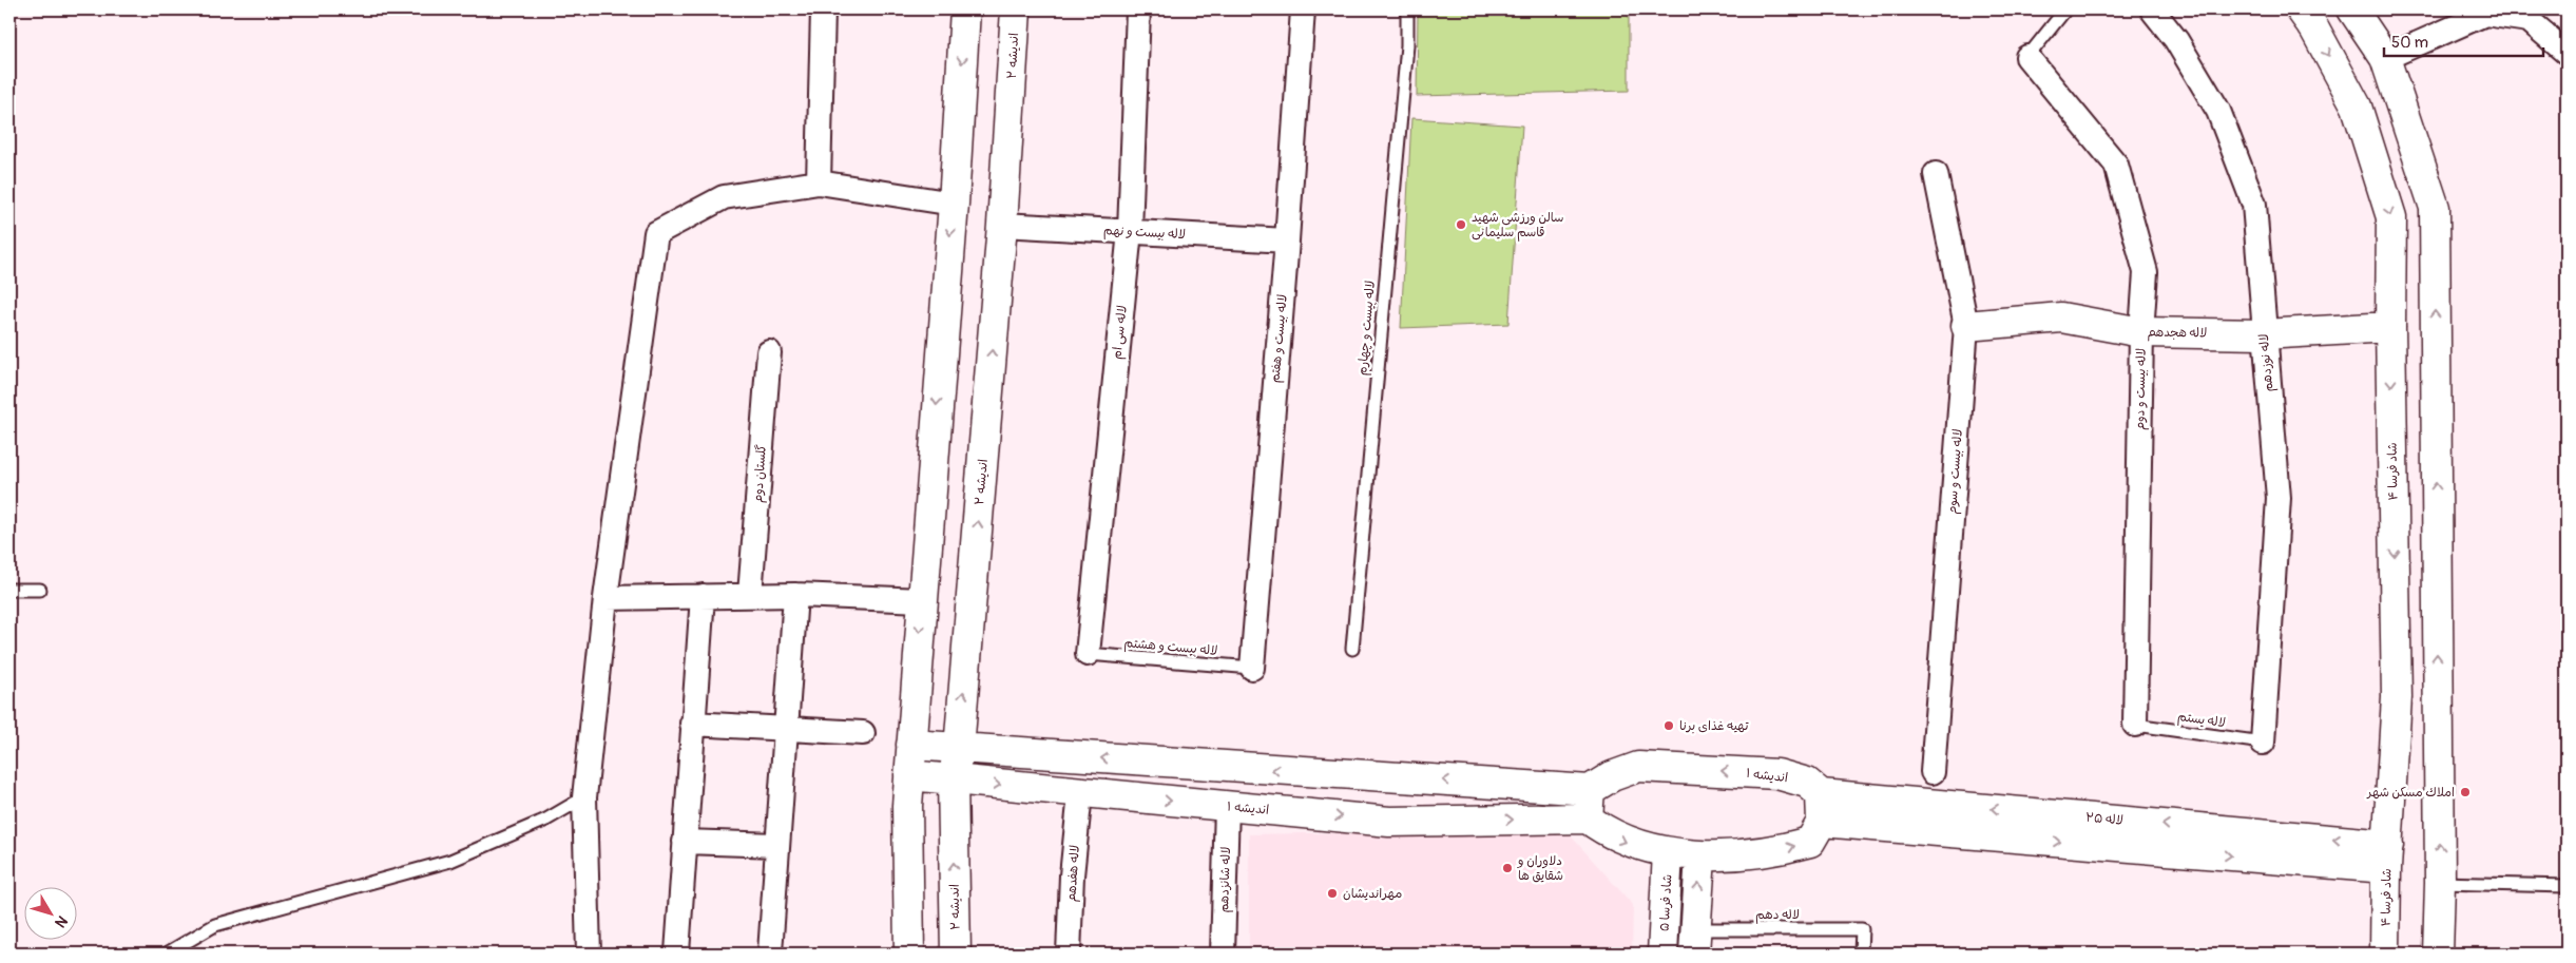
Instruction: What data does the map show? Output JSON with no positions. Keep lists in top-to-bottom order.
{
  "streets": {
    "street": [
      "اندیشه ۲",
      "لاله بیست و نهم",
      "لاله سی ام",
      "لاله هجدهم",
      "لاله بیست و هفتم",
      "لاله نوزدهم",
      "لاله بیست و دوم",
      "لاله بیست و سوم",
      "شاد فرسا ۴",
      "گلستان دوم",
      "اندیشه ۱",
      "لاله ۲۵",
      "لاله هفدهم",
      "لاله شانزدهم",
      "شاد فرسا ۵"
    ],
    "lane": [
      "لاله بیست و چهارم",
      "لاله بیست و هشتم",
      "لاله یستم",
      "لاله دهم"
    ]
  },
  "crossings": [
    ["اندیشه ۲", "لاله بیست و نهم"],
    ["اندیشه ۲", "اندیشه ۱"],
    ["لاله بیست و نهم", "لاله سی ام"],
    ["لاله بیست و نهم", "لاله بیست و هفتم"],
    ["لاله سی ام", "لاله بیست و هشتم"],
    ["لاله هجدهم", "لاله نوزدهم"],
    ["لاله هجدهم", "لاله بیست و دوم"],
    ["لاله هجدهم", "لاله بیست و سوم"],
    ["لاله هجدهم", "شاد فرسا ۴"],
    ["لاله بیست و هفتم", "لاله بیست و هشتم"],
    ["لاله نوزدهم", "لاله یستم"],
    ["لاله بیست و دوم", "لاله یستم"],
    ["شاد فرسا ۴", "لاله ۲۵"],
    ["اندیشه ۱", "لاله ۲۵"],
    ["اندیشه ۱", "لاله هفدهم"],
    ["اندیشه ۱", "لاله شانزدهم"]
  ],
  "places": [
    "سالن ورزشی شهید قاسم سلیمانی",
    "تهیه غذای برنا",
    "املاك مسكن شهر",
    "دلاوران و شقایق ها",
    "مهراندیشان"
  ],
  "scale_bar": "50 m",
  "north": "bottom right"
}
